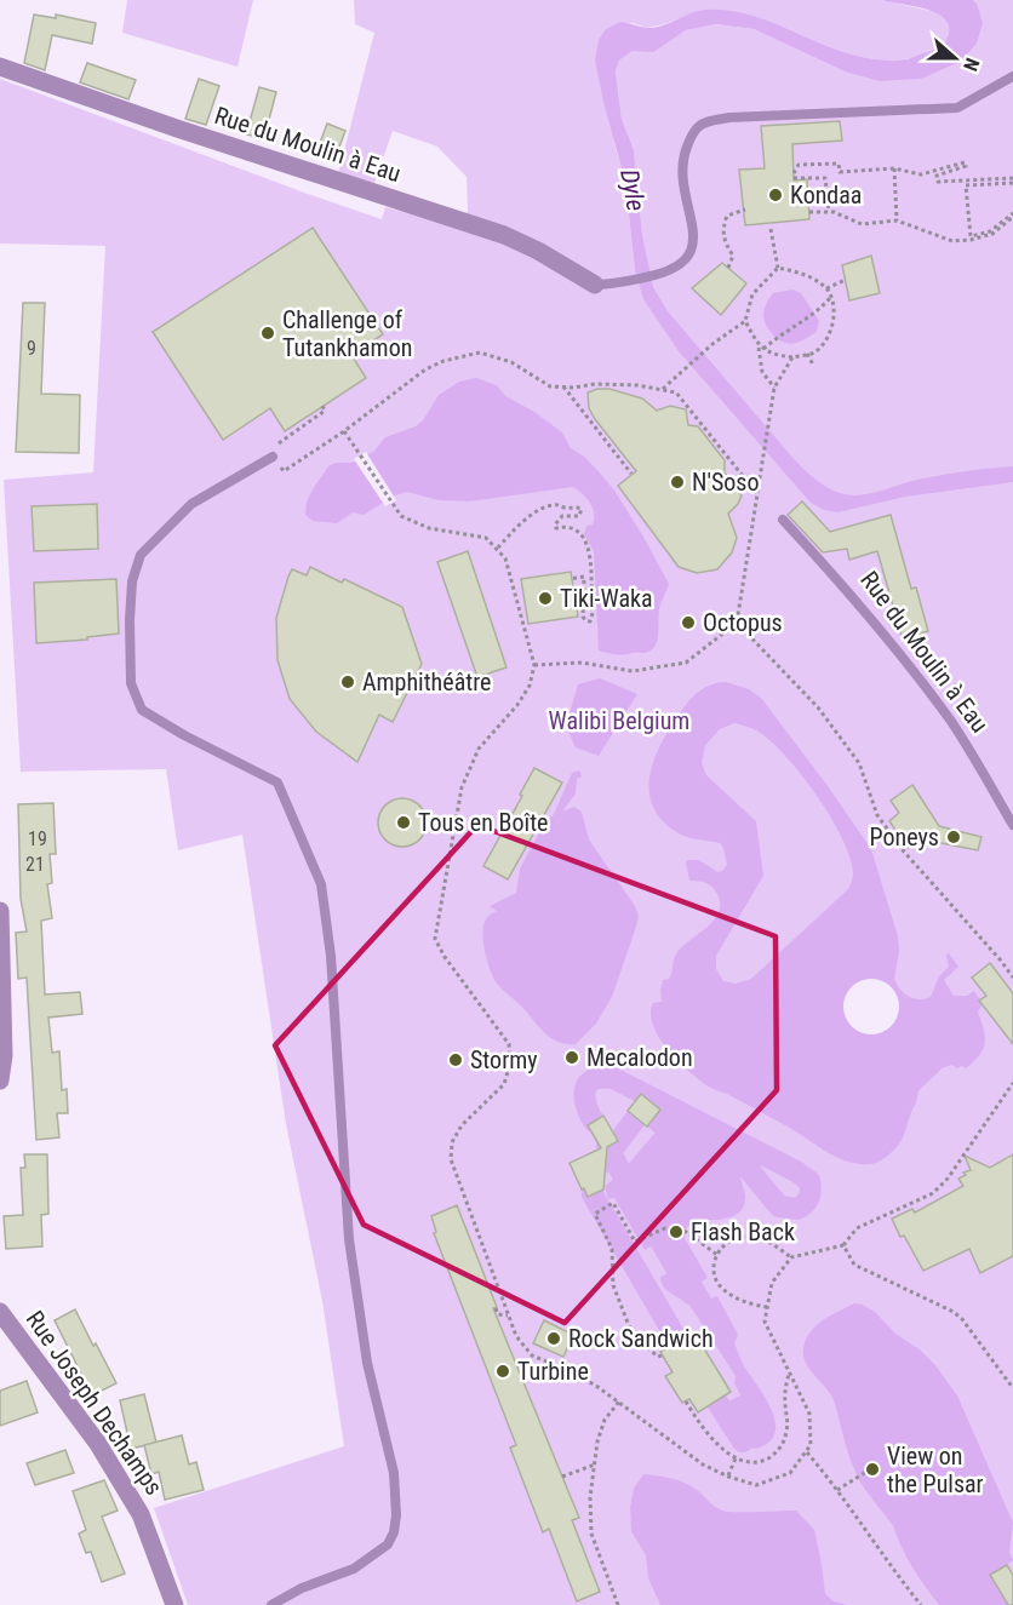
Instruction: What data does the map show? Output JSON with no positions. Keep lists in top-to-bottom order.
{
  "streets": {
    "street": ["Rue du Moulin à Eau", "Rue Joseph Dechamps"]
  },
  "water": ["Dyle"],
  "parks": ["Walibi Belgium"],
  "places": [
    "Kondaa",
    "Challenge of Tutankhamon",
    "N'Soso",
    "Tiki-Waka",
    "Octopus",
    "Amphithéâtre",
    "Tous en Boîte",
    "Poneys",
    "Mecalodon",
    "Stormy",
    "Flash Back",
    "Rock Sandwich",
    "Turbine",
    "View on the Pulsar"
  ],
  "house_numbers": ["9", "19", "21"],
  "north": "right"
}
